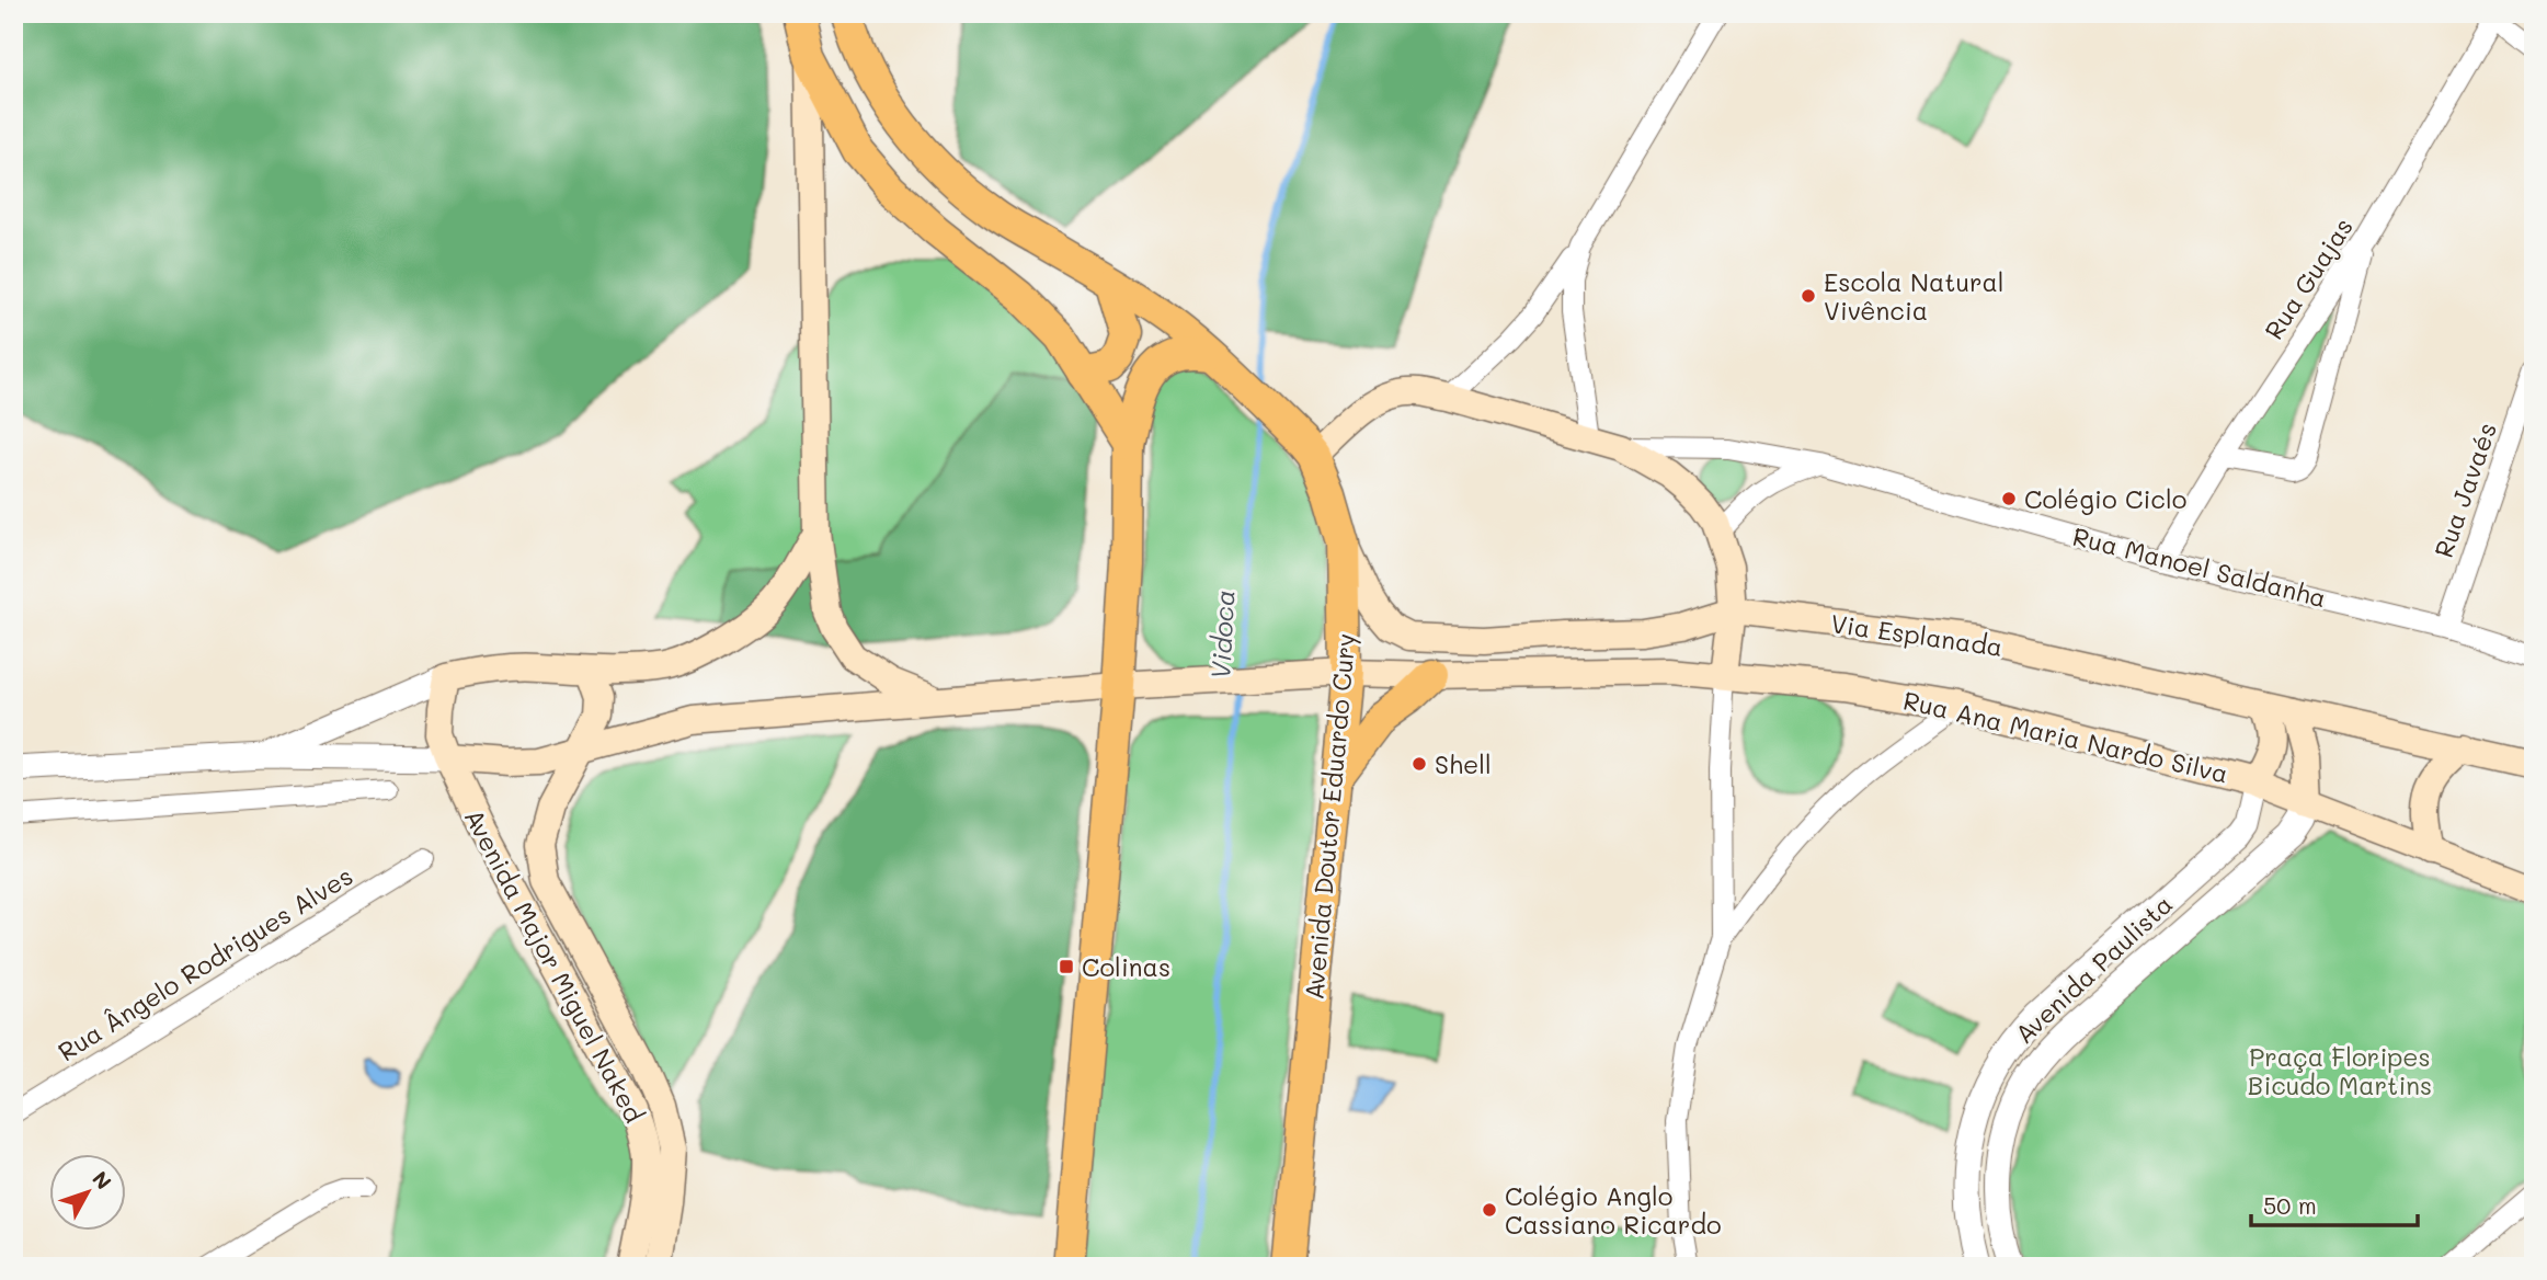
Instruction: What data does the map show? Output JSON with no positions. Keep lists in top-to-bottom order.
{
  "streets": {
    "main road": [
      "Rua Manoel Saldanha",
      "Via Esplanada",
      "Rua Ana Maria Nardo Silva",
      "Avenida Doutor Eduardo Cury",
      "Avenida Major Miguel Naked"
    ],
    "street": [
      "Rua Guajas",
      "Rua Javaés",
      "Rua Ângelo Rodrigues Alves",
      "Avenida Paulista"
    ]
  },
  "crossings": [
    ["Rua Guajas", "Rua Manoel Saldanha"],
    ["Rua Javaés", "Rua Manoel Saldanha"],
    ["Rua Manoel Saldanha", "Avenida Doutor Eduardo Cury"],
    ["Via Esplanada", "Avenida Doutor Eduardo Cury"],
    ["Rua Ana Maria Nardo Silva", "Avenida Doutor Eduardo Cury"],
    ["Rua Ana Maria Nardo Silva", "Avenida Major Miguel Naked"],
    ["Rua Ana Maria Nardo Silva", "Avenida Paulista"]
  ],
  "water": ["Vidoca"],
  "parks": ["Praça Floripes Bicudo Martins"],
  "places": {
    "other": [
      "Escola Natural Vivência",
      "Colégio Ciclo",
      "Shell",
      "Colégio Anglo Cassiano Ricardo"
    ],
    "transit": ["Colinas"]
  },
  "scale_bar": "50 m",
  "north": "top right"
}
